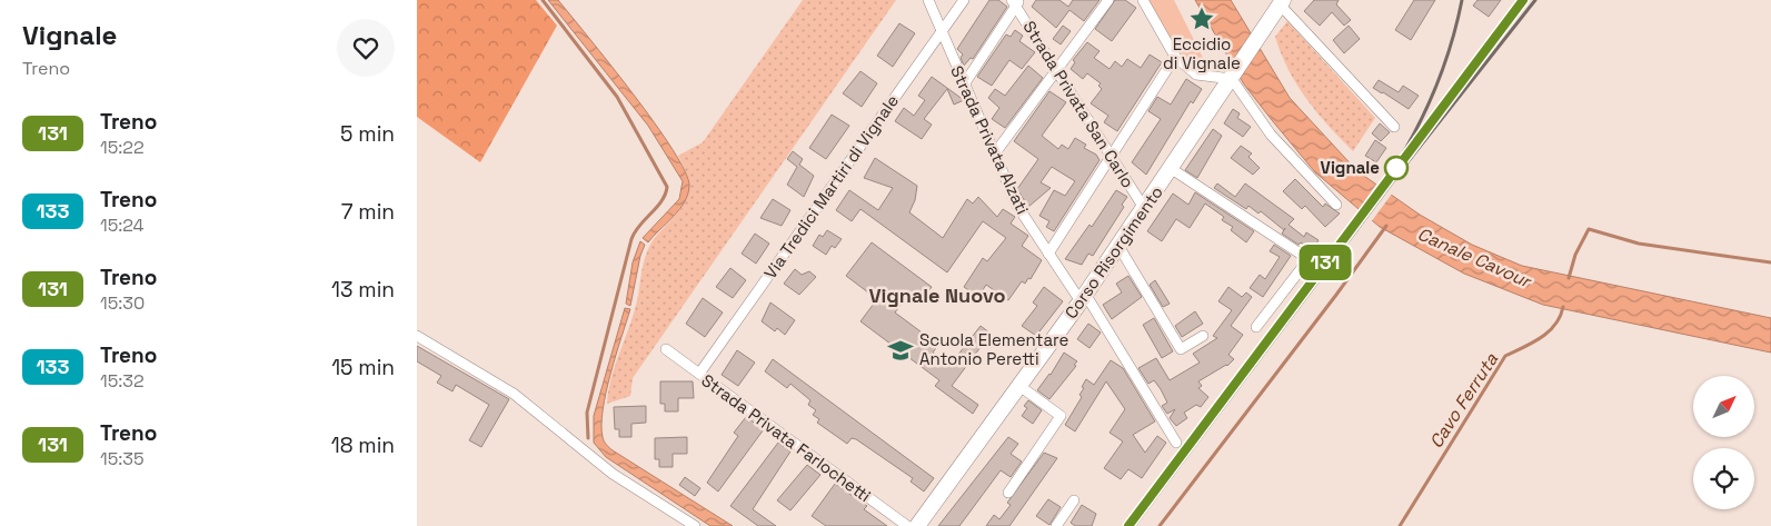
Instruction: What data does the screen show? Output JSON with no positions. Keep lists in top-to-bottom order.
{
  "streets": {
    "main road": ["Corso Risorgimento"],
    "street": [
      "Strada Privata San Carlo",
      "Strada Privata Alzati",
      "Via Tredici Martiri di Vignale",
      "Strada Privata Farlochetti"
    ]
  },
  "crossings": [
    ["Strada Privata San Carlo", "Corso Risorgimento"],
    ["Strada Privata Alzati", "Via Tredici Martiri di Vignale"],
    ["Strada Privata Alzati", "Corso Risorgimento"],
    ["Via Tredici Martiri di Vignale", "Strada Privata Farlochetti"]
  ],
  "districts": ["Vignale Nuovo"],
  "water": ["Canale Cavour", "Cavo Ferruta"],
  "places": {
    "place": ["Eccidio di Vignale"],
    "other": ["Vignale"],
    "school or university": ["Scuola Elementare Antonio Peretti"]
  },
  "north": "top right",
  "page": {
    "heading": ["Vignale", "Treno"],
    "on_map": "131",
    "list": [
      {
        "mark": "131",
        "name": "Treno",
        "note": "15:22",
        "value": "5 min"
      },
      {
        "mark": "133",
        "name": "Treno",
        "note": "15:24",
        "value": "7 min"
      },
      {
        "mark": "131",
        "name": "Treno",
        "note": "15:30",
        "value": "13 min"
      },
      {
        "mark": "133",
        "name": "Treno",
        "note": "15:32",
        "value": "15 min"
      },
      {
        "mark": "131",
        "name": "Treno",
        "note": "15:35",
        "value": "18 min"
      }
    ]
  }
}
